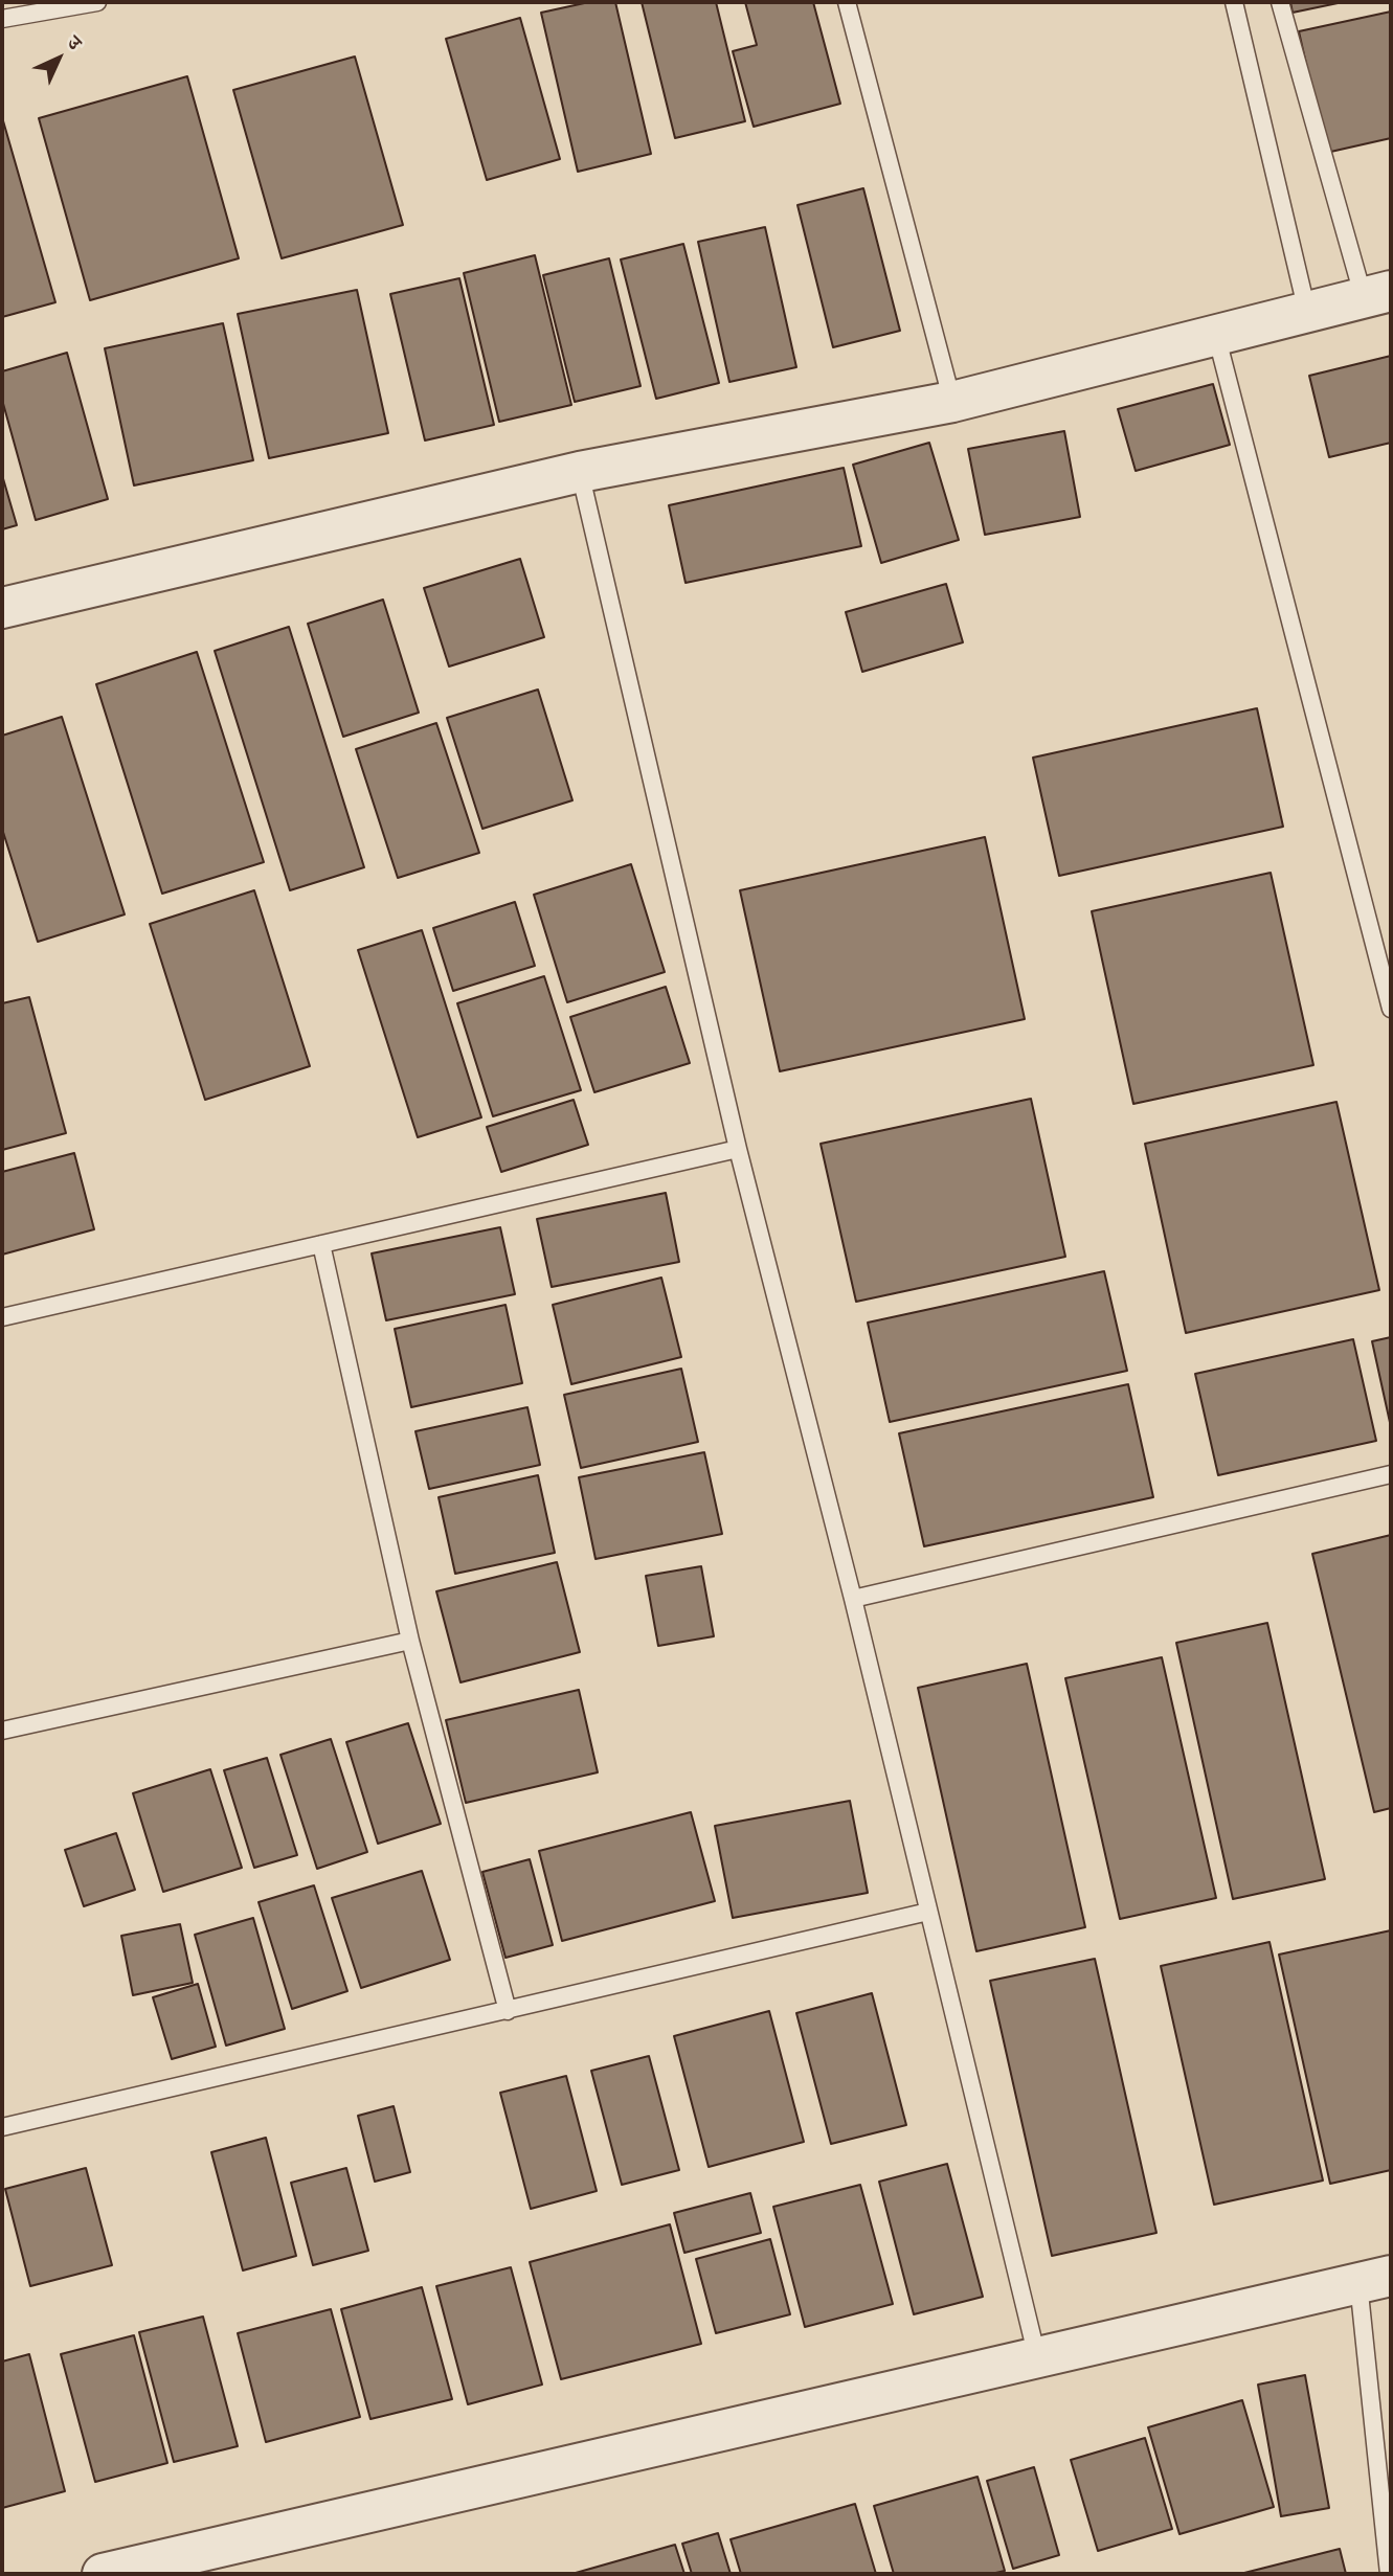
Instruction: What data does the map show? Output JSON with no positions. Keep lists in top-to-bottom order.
{
  "north": "top right"
}
